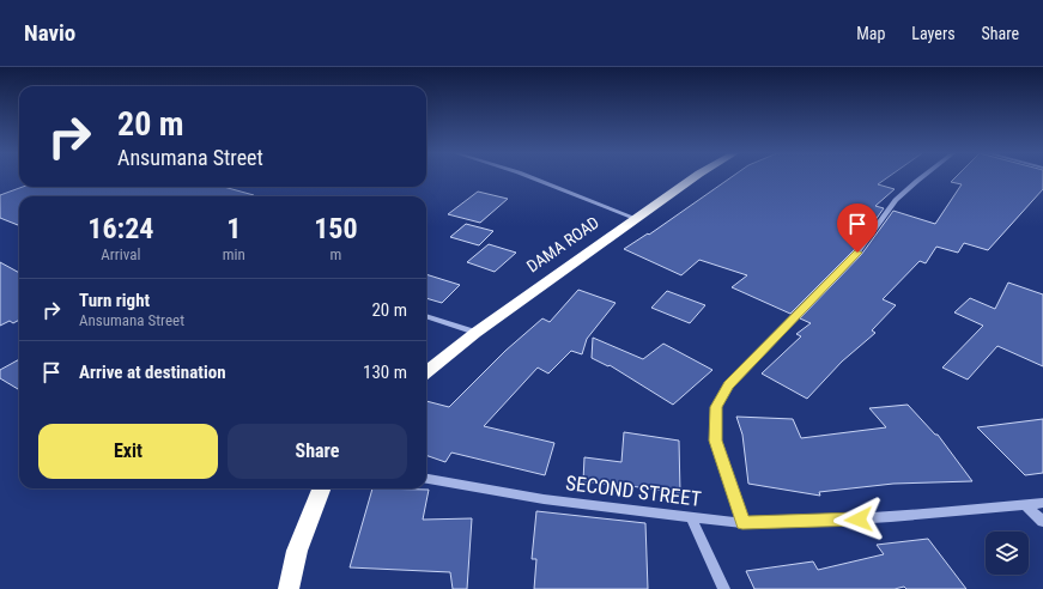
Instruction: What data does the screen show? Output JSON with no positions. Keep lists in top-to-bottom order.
{
  "streets": {
    "highway": ["DAMA ROAD"],
    "street": ["SECOND STREET"]
  },
  "page": {
    "header": "Navio",
    "nav": ["Map", "Layers", "Share"],
    "turn": ["20 m", "Ansumana Street"],
    "eta": [
      "16:24",
      "Arrival",
      "1",
      "min",
      "150",
      "m"
    ],
    "list": [
      {
        "name": "Turn right",
        "note": "Ansumana Street",
        "value": "20 m"
      },
      {
        "name": "Arrive at destination",
        "value": "130 m"
      }
    ],
    "buttons": ["Exit", "Share"]
  }
}
